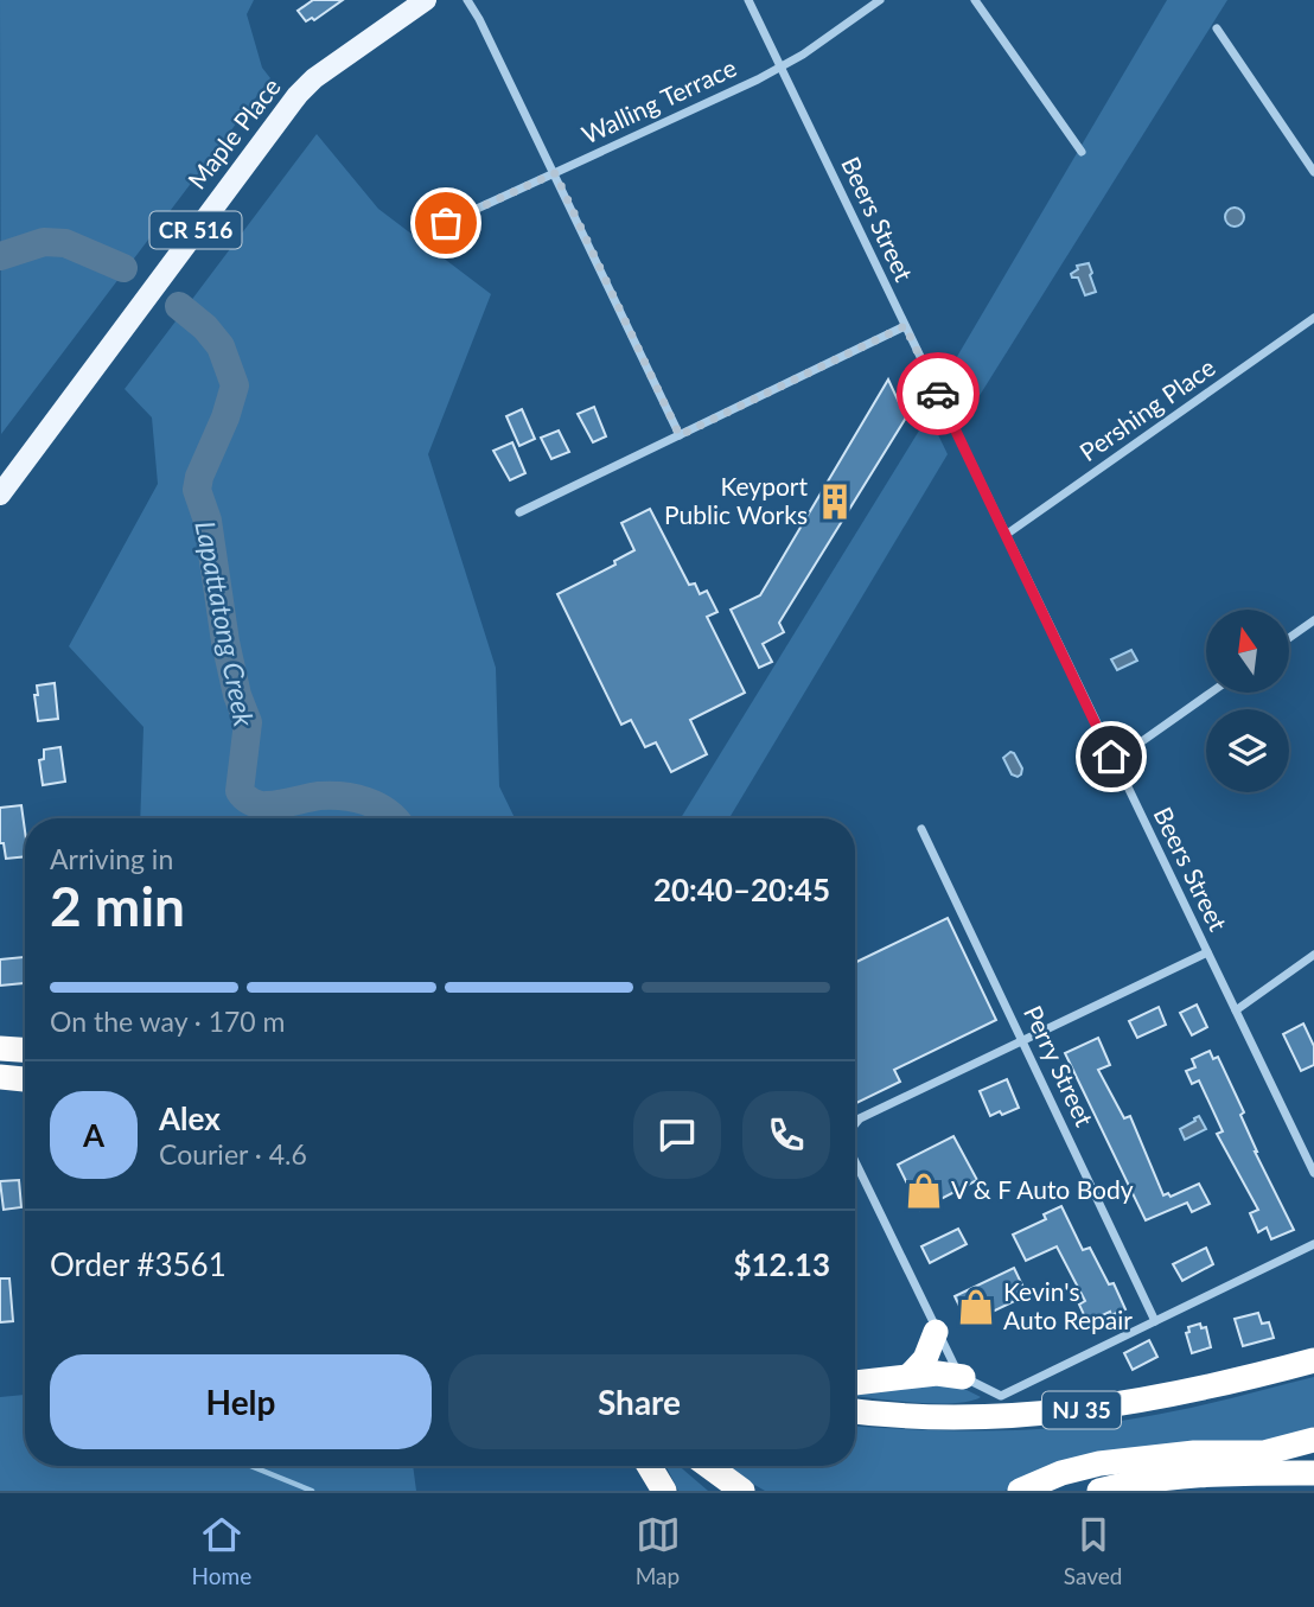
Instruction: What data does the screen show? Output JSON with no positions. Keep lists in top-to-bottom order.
{
  "streets": {
    "highway": ["NJ 35"],
    "main road": ["Maple Place", "CR 516"],
    "street": [
      "Walling Terrace",
      "Beers Street",
      "Pershing Place",
      "Perry Street"
    ]
  },
  "crossings": [
    ["Walling Terrace", "Beers Street"],
    ["Beers Street", "Pershing Place"]
  ],
  "water": ["Lapattatong Creek"],
  "places": {
    "building": ["Keyport Public Works"],
    "shop": ["V & F Auto Body", "Kevin's Auto Repair"]
  },
  "north": "top",
  "page": {
    "heading": ["2 min", "Arriving in", "20:40–20:45"],
    "panel": [
      "Alex",
      "Courier · 4.6",
      "Order #3561",
      "$12.13"
    ],
    "bar": "On the way · 170 m",
    "round": "A",
    "buttons": ["Help", "Share"],
    "tabs": ["Home", "Map", "Saved"]
  }
}
